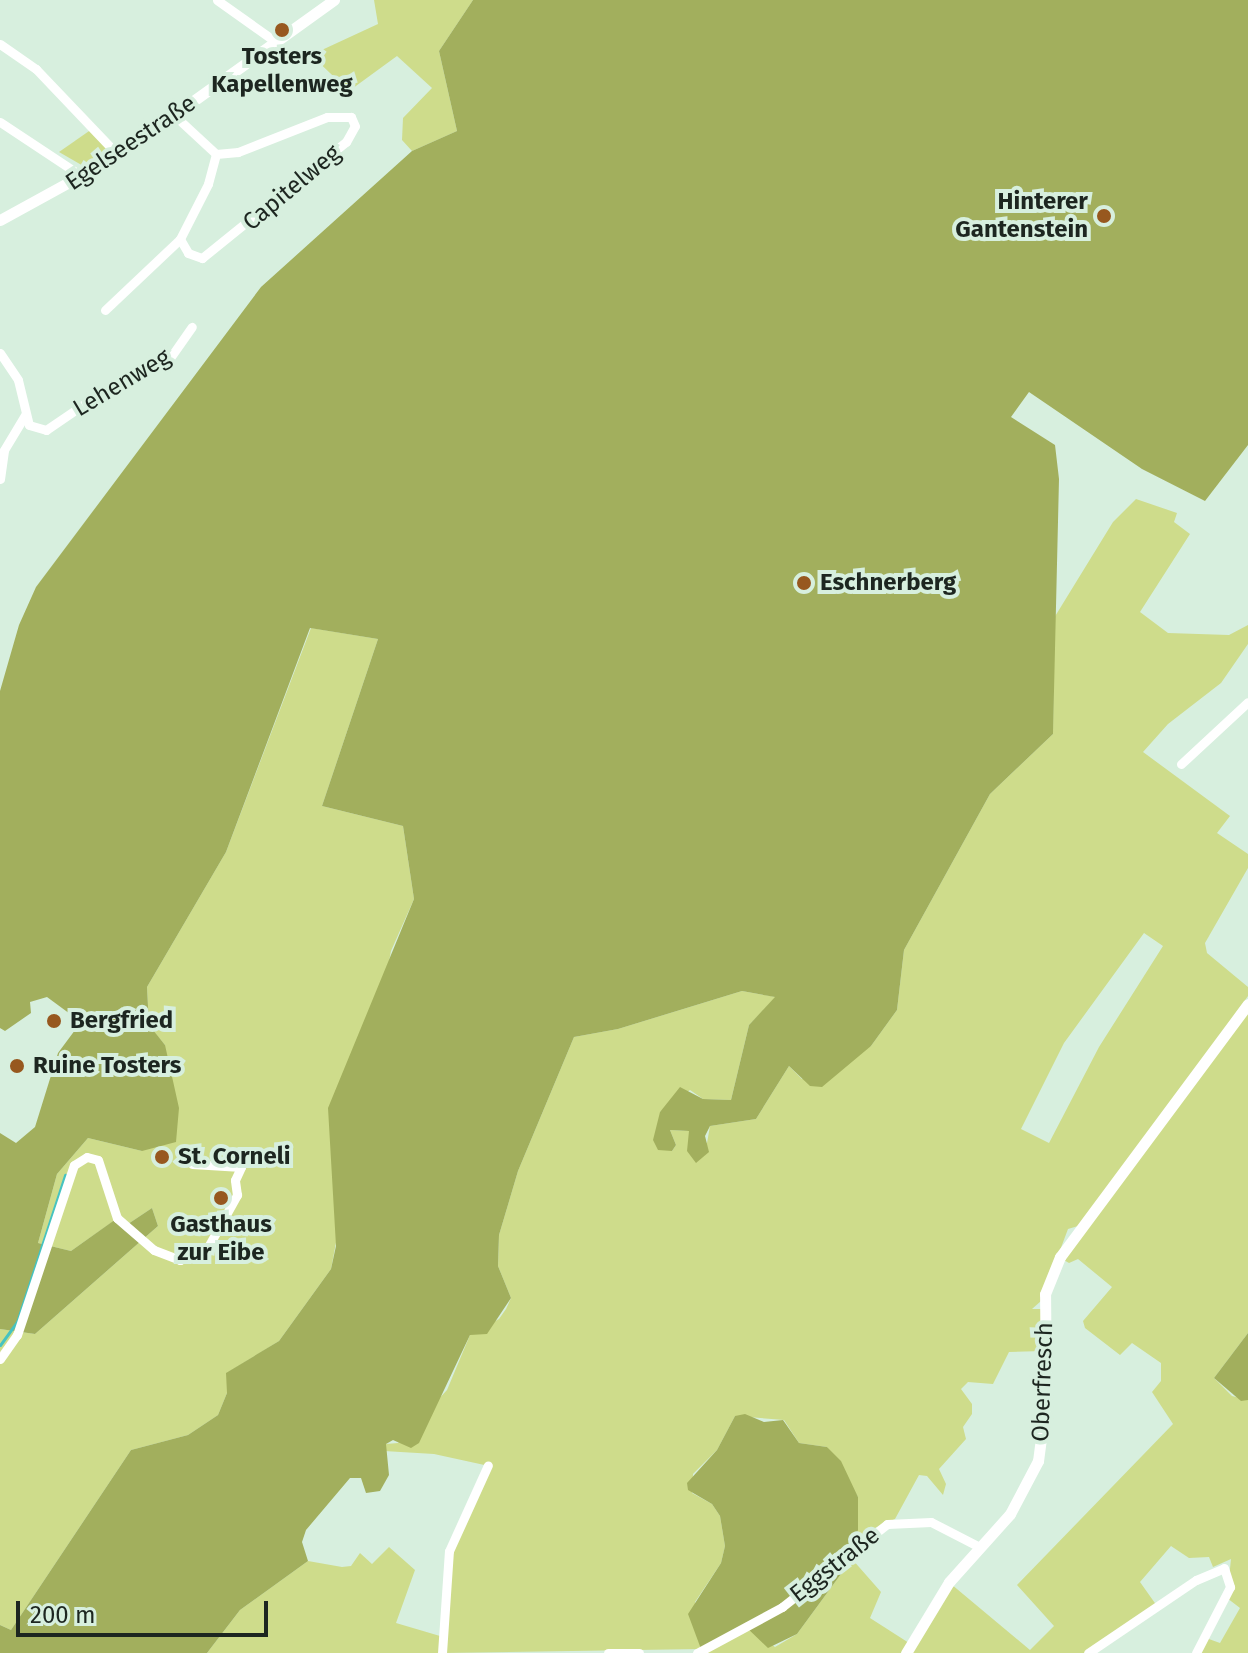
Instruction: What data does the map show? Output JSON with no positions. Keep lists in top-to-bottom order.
{
  "streets": {
    "street": [
      "Egelseestraße",
      "Capitelweg",
      "Lehenweg",
      "Oberfresch",
      "Eggstraße"
    ]
  },
  "crossings": [
    ["Oberfresch", "Eggstraße"]
  ],
  "places": [
    "Tosters Kapellenweg",
    "Hinterer Gantenstein",
    "Eschnerberg",
    "Bergfried",
    "Ruine Tosters",
    "St. Corneli",
    "Gasthaus zur Eibe"
  ],
  "scale_bar": "200 m"
}
